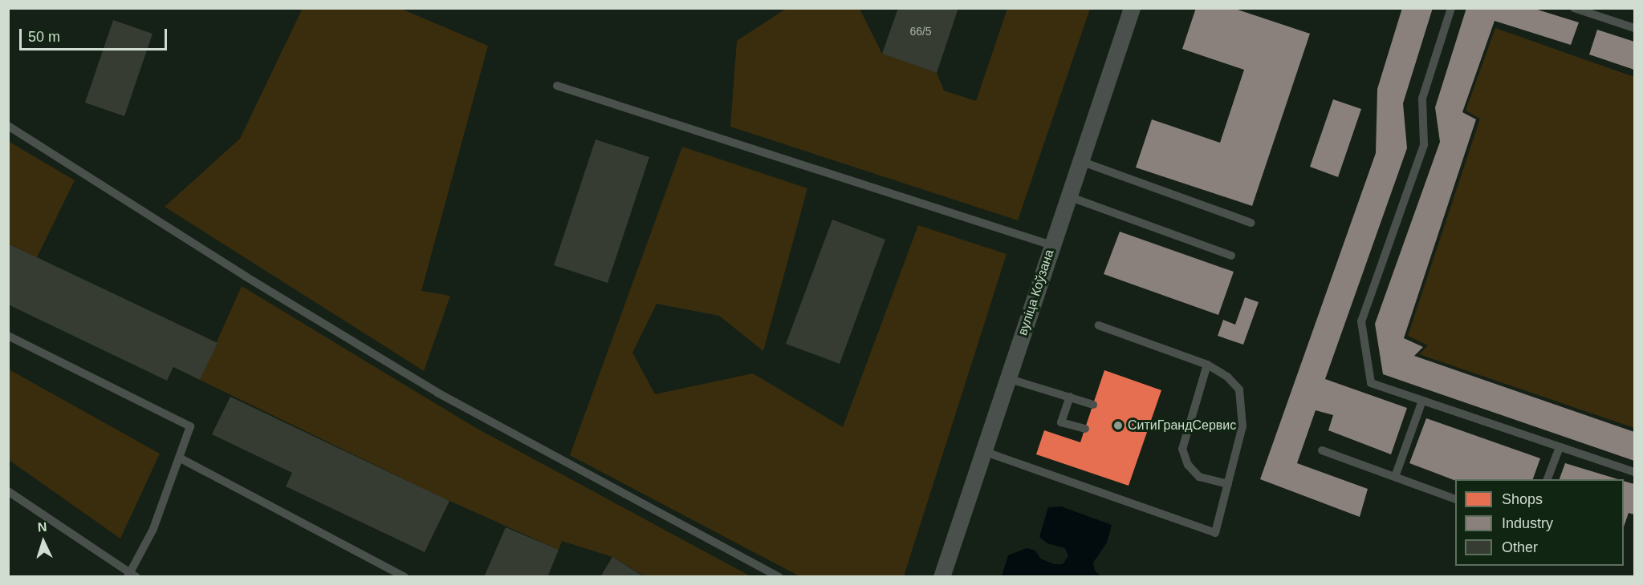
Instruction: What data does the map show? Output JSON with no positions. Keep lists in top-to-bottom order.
{
  "streets": {
    "street": ["вуліца Коўзана"]
  },
  "places": ["СитиГрандСервис"],
  "house_numbers": ["66/5"],
  "legend": ["Shops", "Industry", "Other"],
  "scale_bar": "50 m",
  "north": "top"
}
